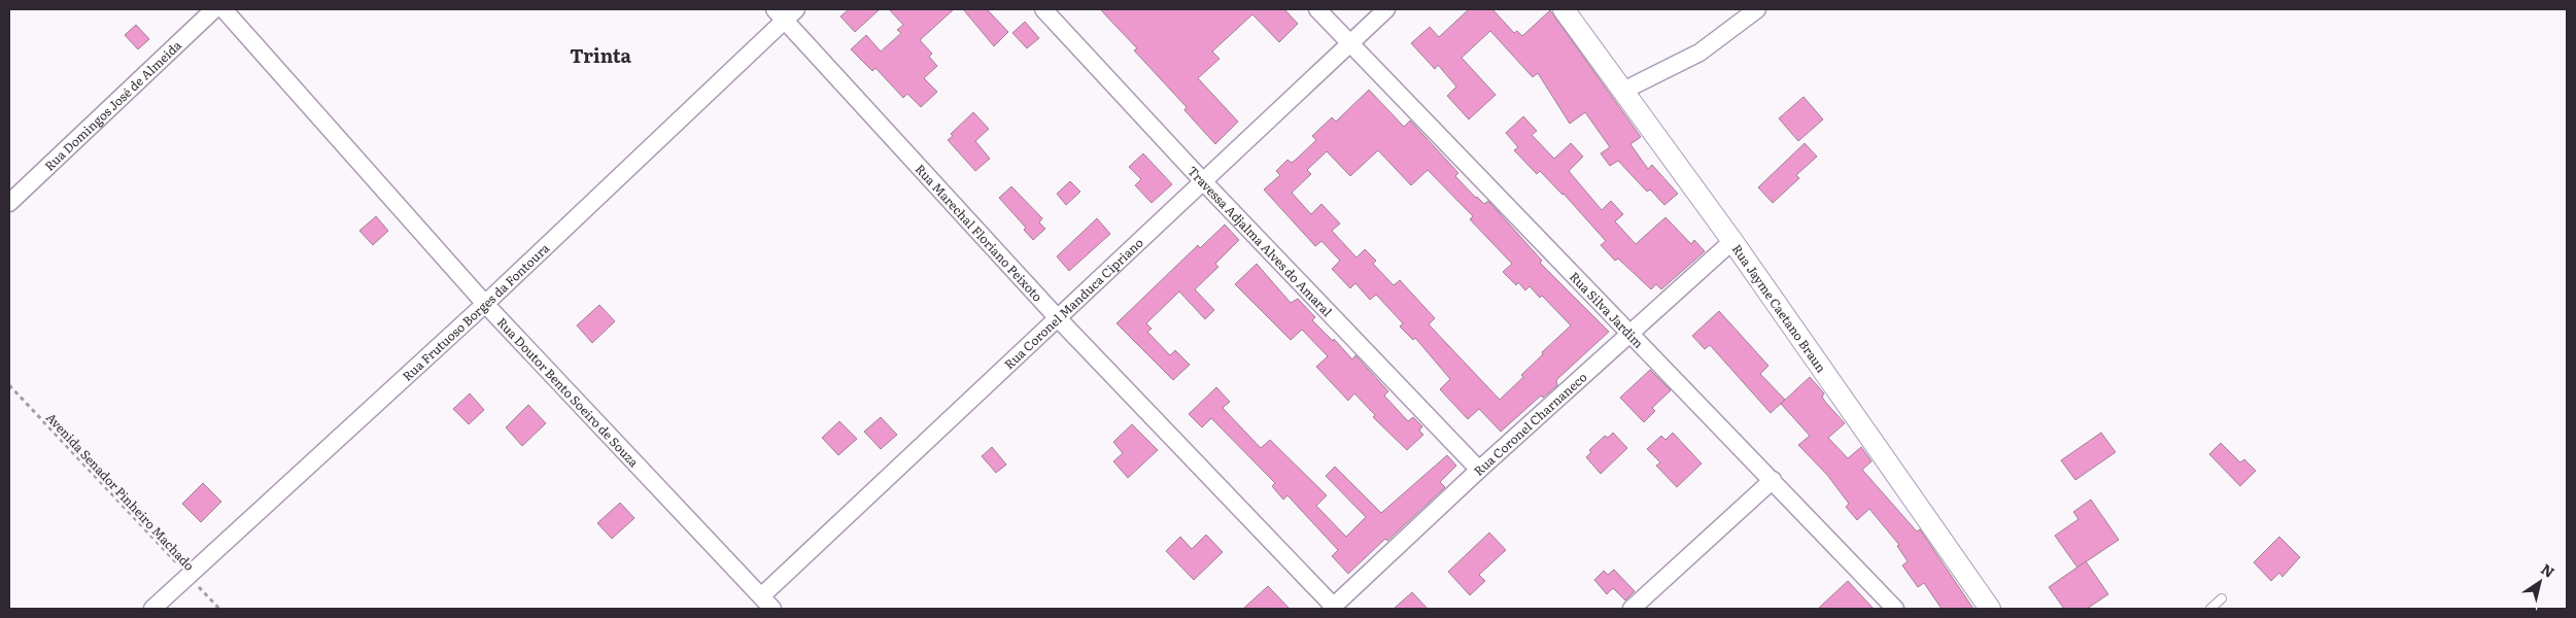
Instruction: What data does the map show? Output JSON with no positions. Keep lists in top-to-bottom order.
{
  "streets": {
    "street": [
      "Rua Domingos José de Almeida",
      "Rua Marechal Floriano Peixoto",
      "Travessa Adjalma Alves do Amaral",
      "Rua Coronel Manduca Cipriano",
      "Rua Jayme Caetano Braun",
      "Rua Silva Jardim",
      "Rua Frutuoso Borges da Fontoura",
      "Rua Doutor Bento Soeiro de Souza",
      "Rua Coronel Charnaneco"
    ],
    "path": ["Avenida Senador Pinheiro Machado"]
  },
  "crossings": [
    ["Rua Marechal Floriano Peixoto", "Rua Coronel Manduca Cipriano"],
    ["Rua Marechal Floriano Peixoto", "Rua Frutuoso Borges da Fontoura"],
    ["Rua Marechal Floriano Peixoto", "Rua Coronel Charnaneco"],
    ["Travessa Adjalma Alves do Amaral", "Rua Coronel Manduca Cipriano"],
    ["Travessa Adjalma Alves do Amaral", "Rua Coronel Charnaneco"],
    ["Rua Coronel Manduca Cipriano", "Rua Silva Jardim"],
    ["Rua Coronel Manduca Cipriano", "Rua Doutor Bento Soeiro de Souza"],
    ["Rua Jayme Caetano Braun", "Rua Coronel Charnaneco"],
    ["Rua Silva Jardim", "Rua Coronel Charnaneco"],
    ["Rua Frutuoso Borges da Fontoura", "Rua Doutor Bento Soeiro de Souza"],
    ["Rua Frutuoso Borges da Fontoura", "Avenida Senador Pinheiro Machado"]
  ],
  "districts": ["Trinta"],
  "north": "top right"
}
